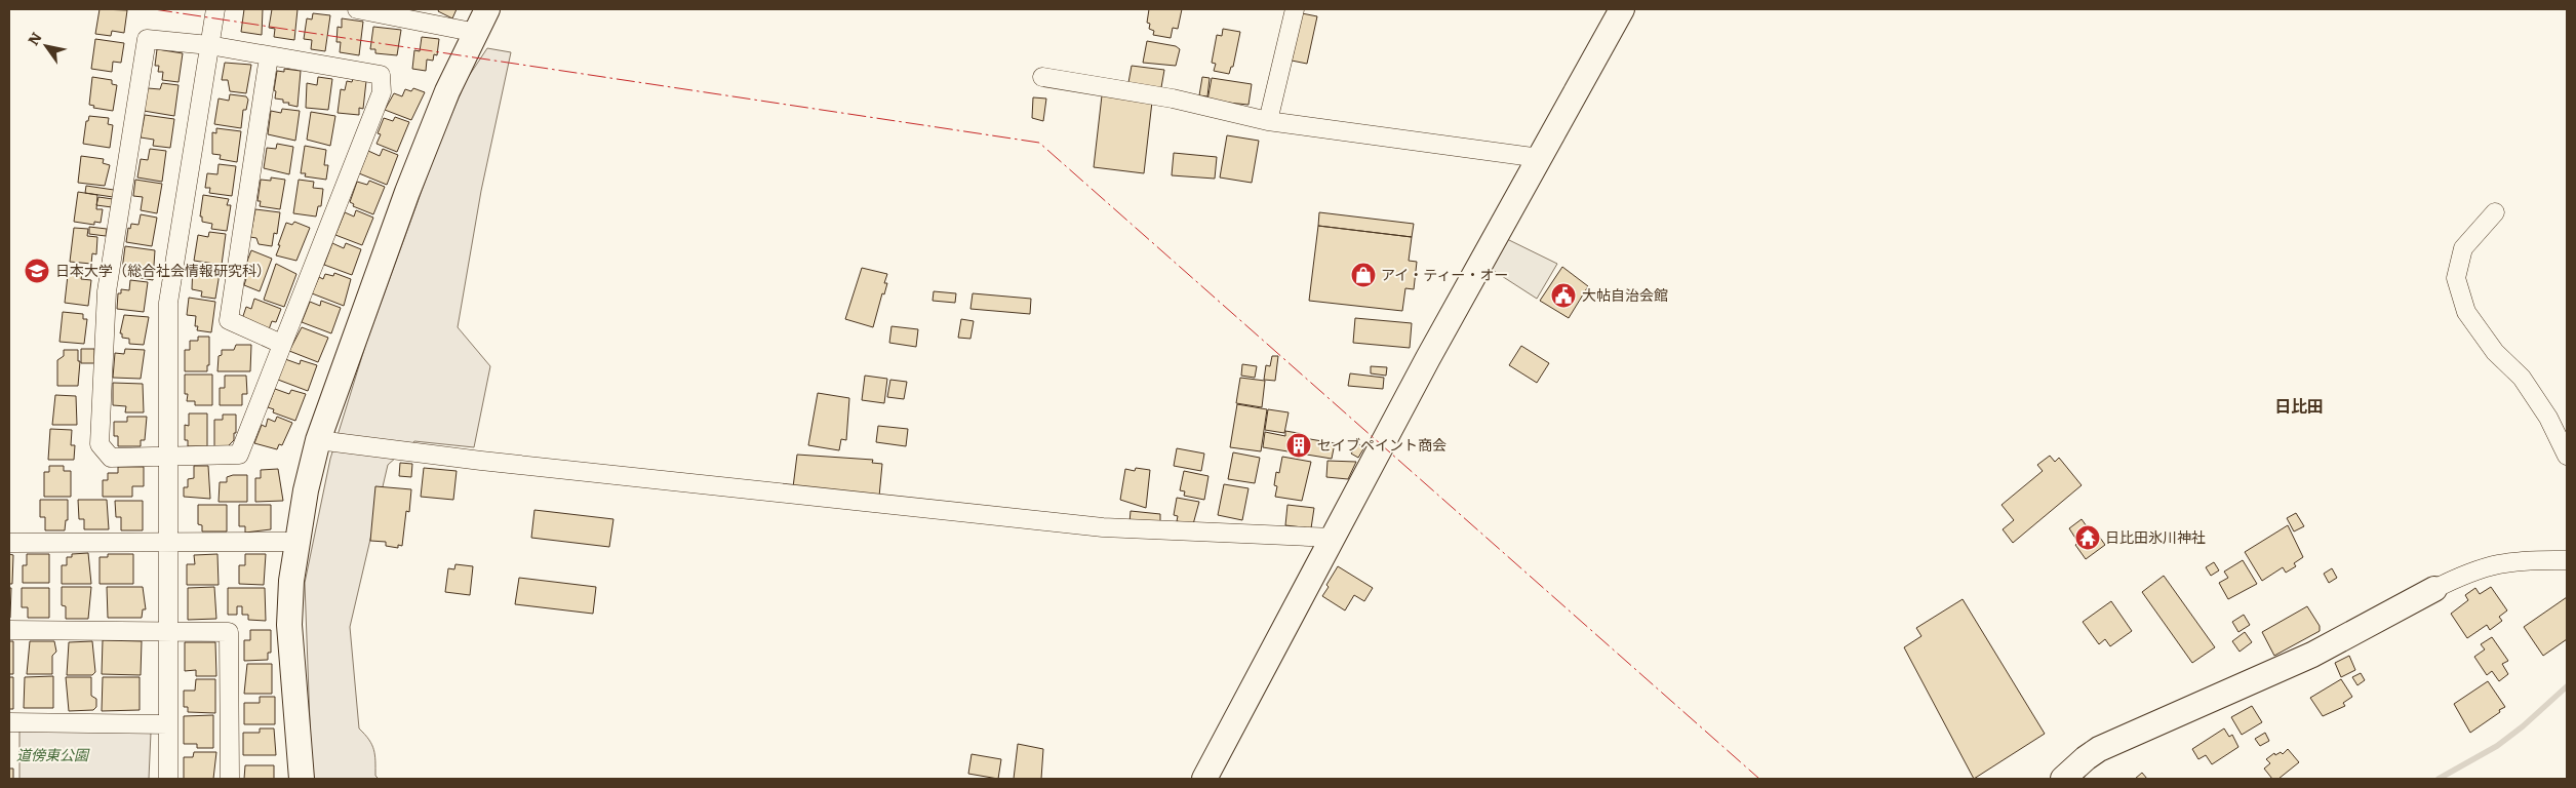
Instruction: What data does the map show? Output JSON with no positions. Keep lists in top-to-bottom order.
{
  "districts": ["日比田"],
  "parks": ["道傍東公園"],
  "places": {
    "school or university": ["日本大学（総合社会情報研究科）"],
    "shop": ["アイ・ティー・オー"],
    "public building": ["大帖自治会館"],
    "building": ["セイブペイント商会"],
    "temple": ["日比田氷川神社"]
  },
  "north": "top left"
}
